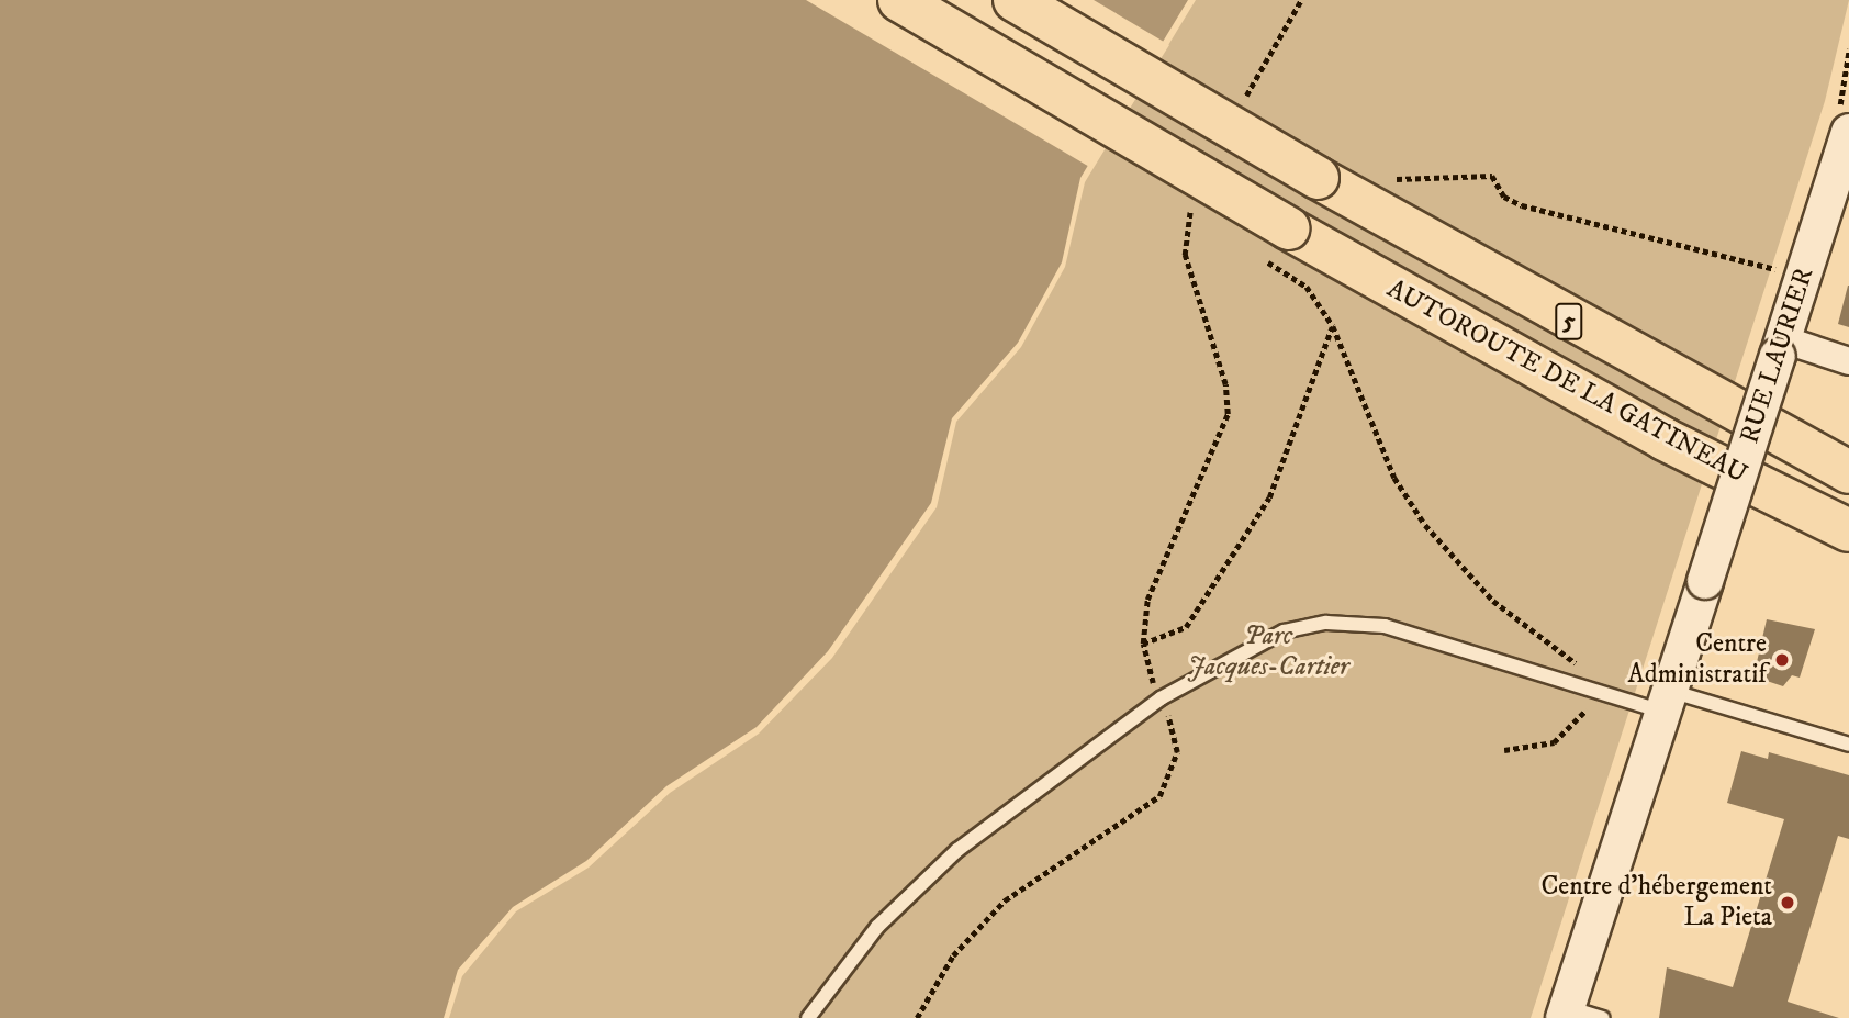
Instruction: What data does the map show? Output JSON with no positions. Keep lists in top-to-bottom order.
{
  "streets": {
    "highway": ["5", "AUTOROUTE DE LA GATINEAU"],
    "street": ["RUE LAURIER"]
  },
  "crossings": [
    ["5", "AUTOROUTE DE LA GATINEAU"]
  ],
  "parks": ["Parc Jacques-Cartier"],
  "places": ["Centre Administratif", "Centre d'hébergement La Pieta"]
}
